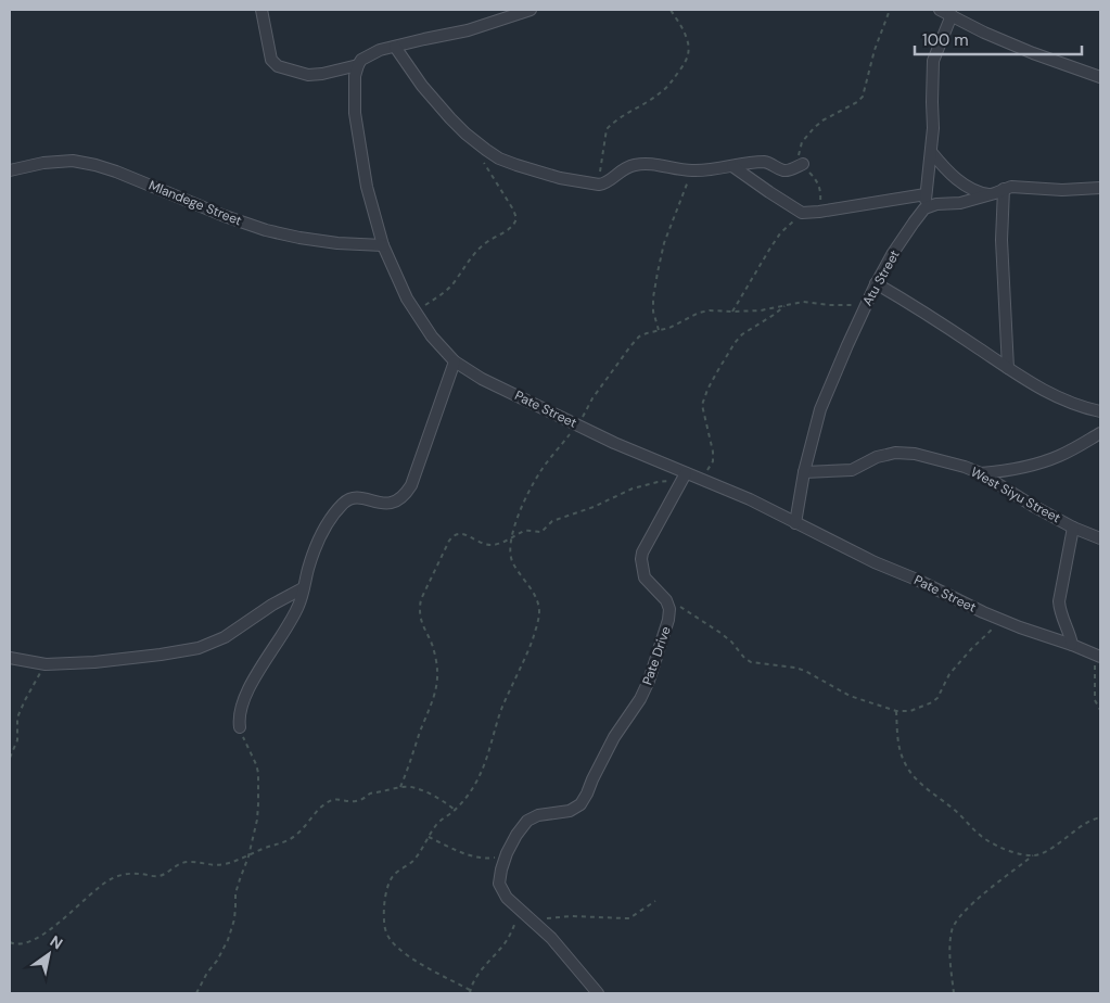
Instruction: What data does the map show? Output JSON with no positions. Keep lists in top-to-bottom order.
{
  "streets": {
    "street": [
      "Mlandege Street",
      "Atu Street",
      "Pate Street",
      "West Siyu Street",
      "Pate Drive"
    ]
  },
  "crossings": [
    ["Mlandege Street", "Pate Street"],
    ["Atu Street", "Pate Street"],
    ["Atu Street", "West Siyu Street"]
  ],
  "scale_bar": "100 m",
  "north": "top right"
}
